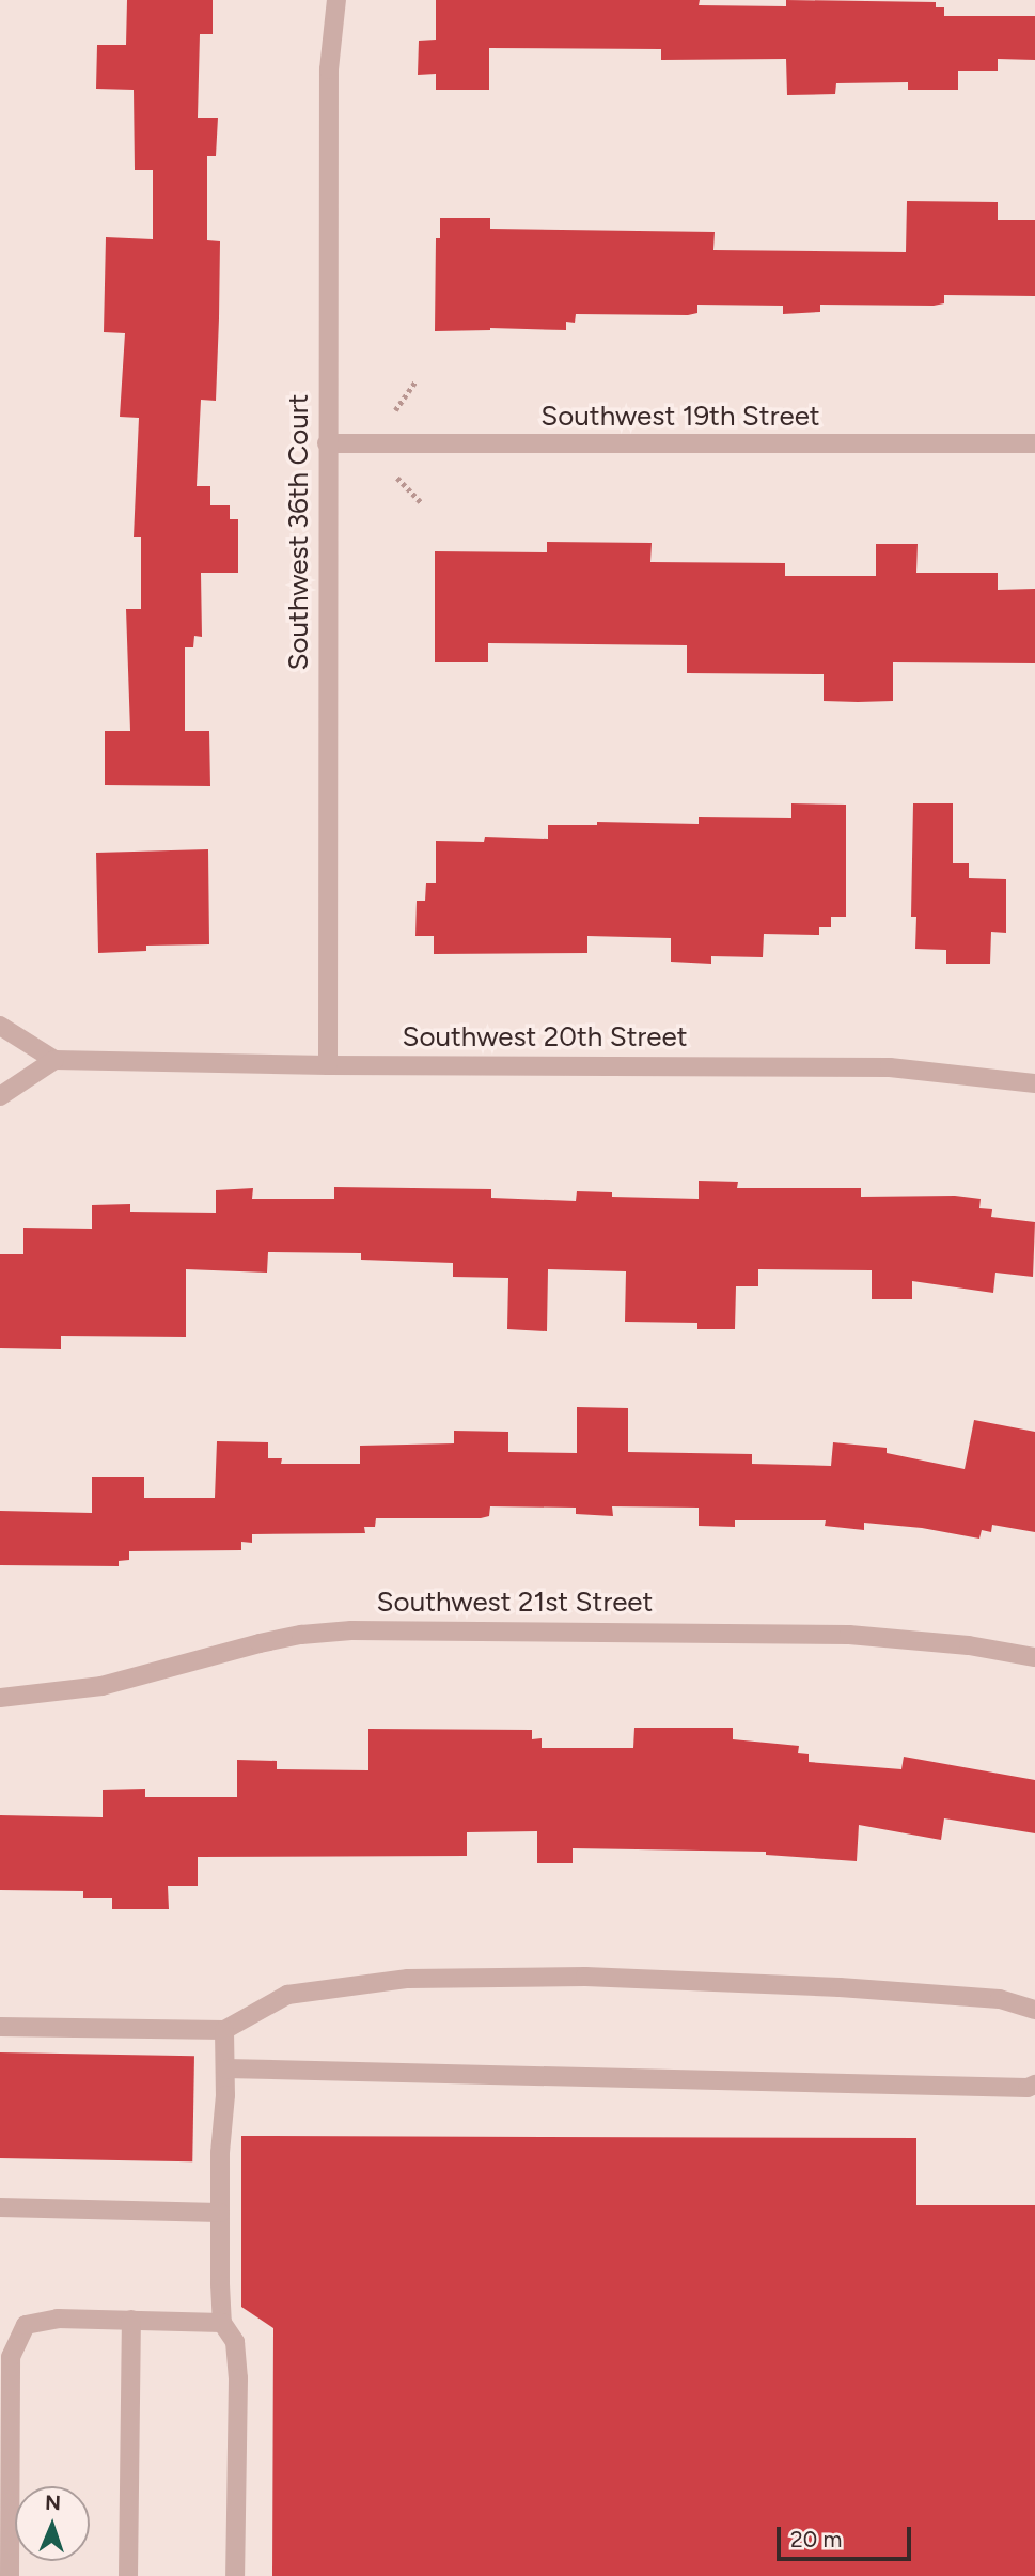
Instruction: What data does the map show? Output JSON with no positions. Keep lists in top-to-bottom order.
{
  "streets": {
    "street": [
      "Southwest 19th Street",
      "Southwest 36th Court",
      "Southwest 20th Street",
      "Southwest 21st Street"
    ]
  },
  "crossings": [
    ["Southwest 19th Street", "Southwest 36th Court"],
    ["Southwest 36th Court", "Southwest 20th Street"]
  ],
  "scale_bar": "20 m",
  "north": "top"
}
